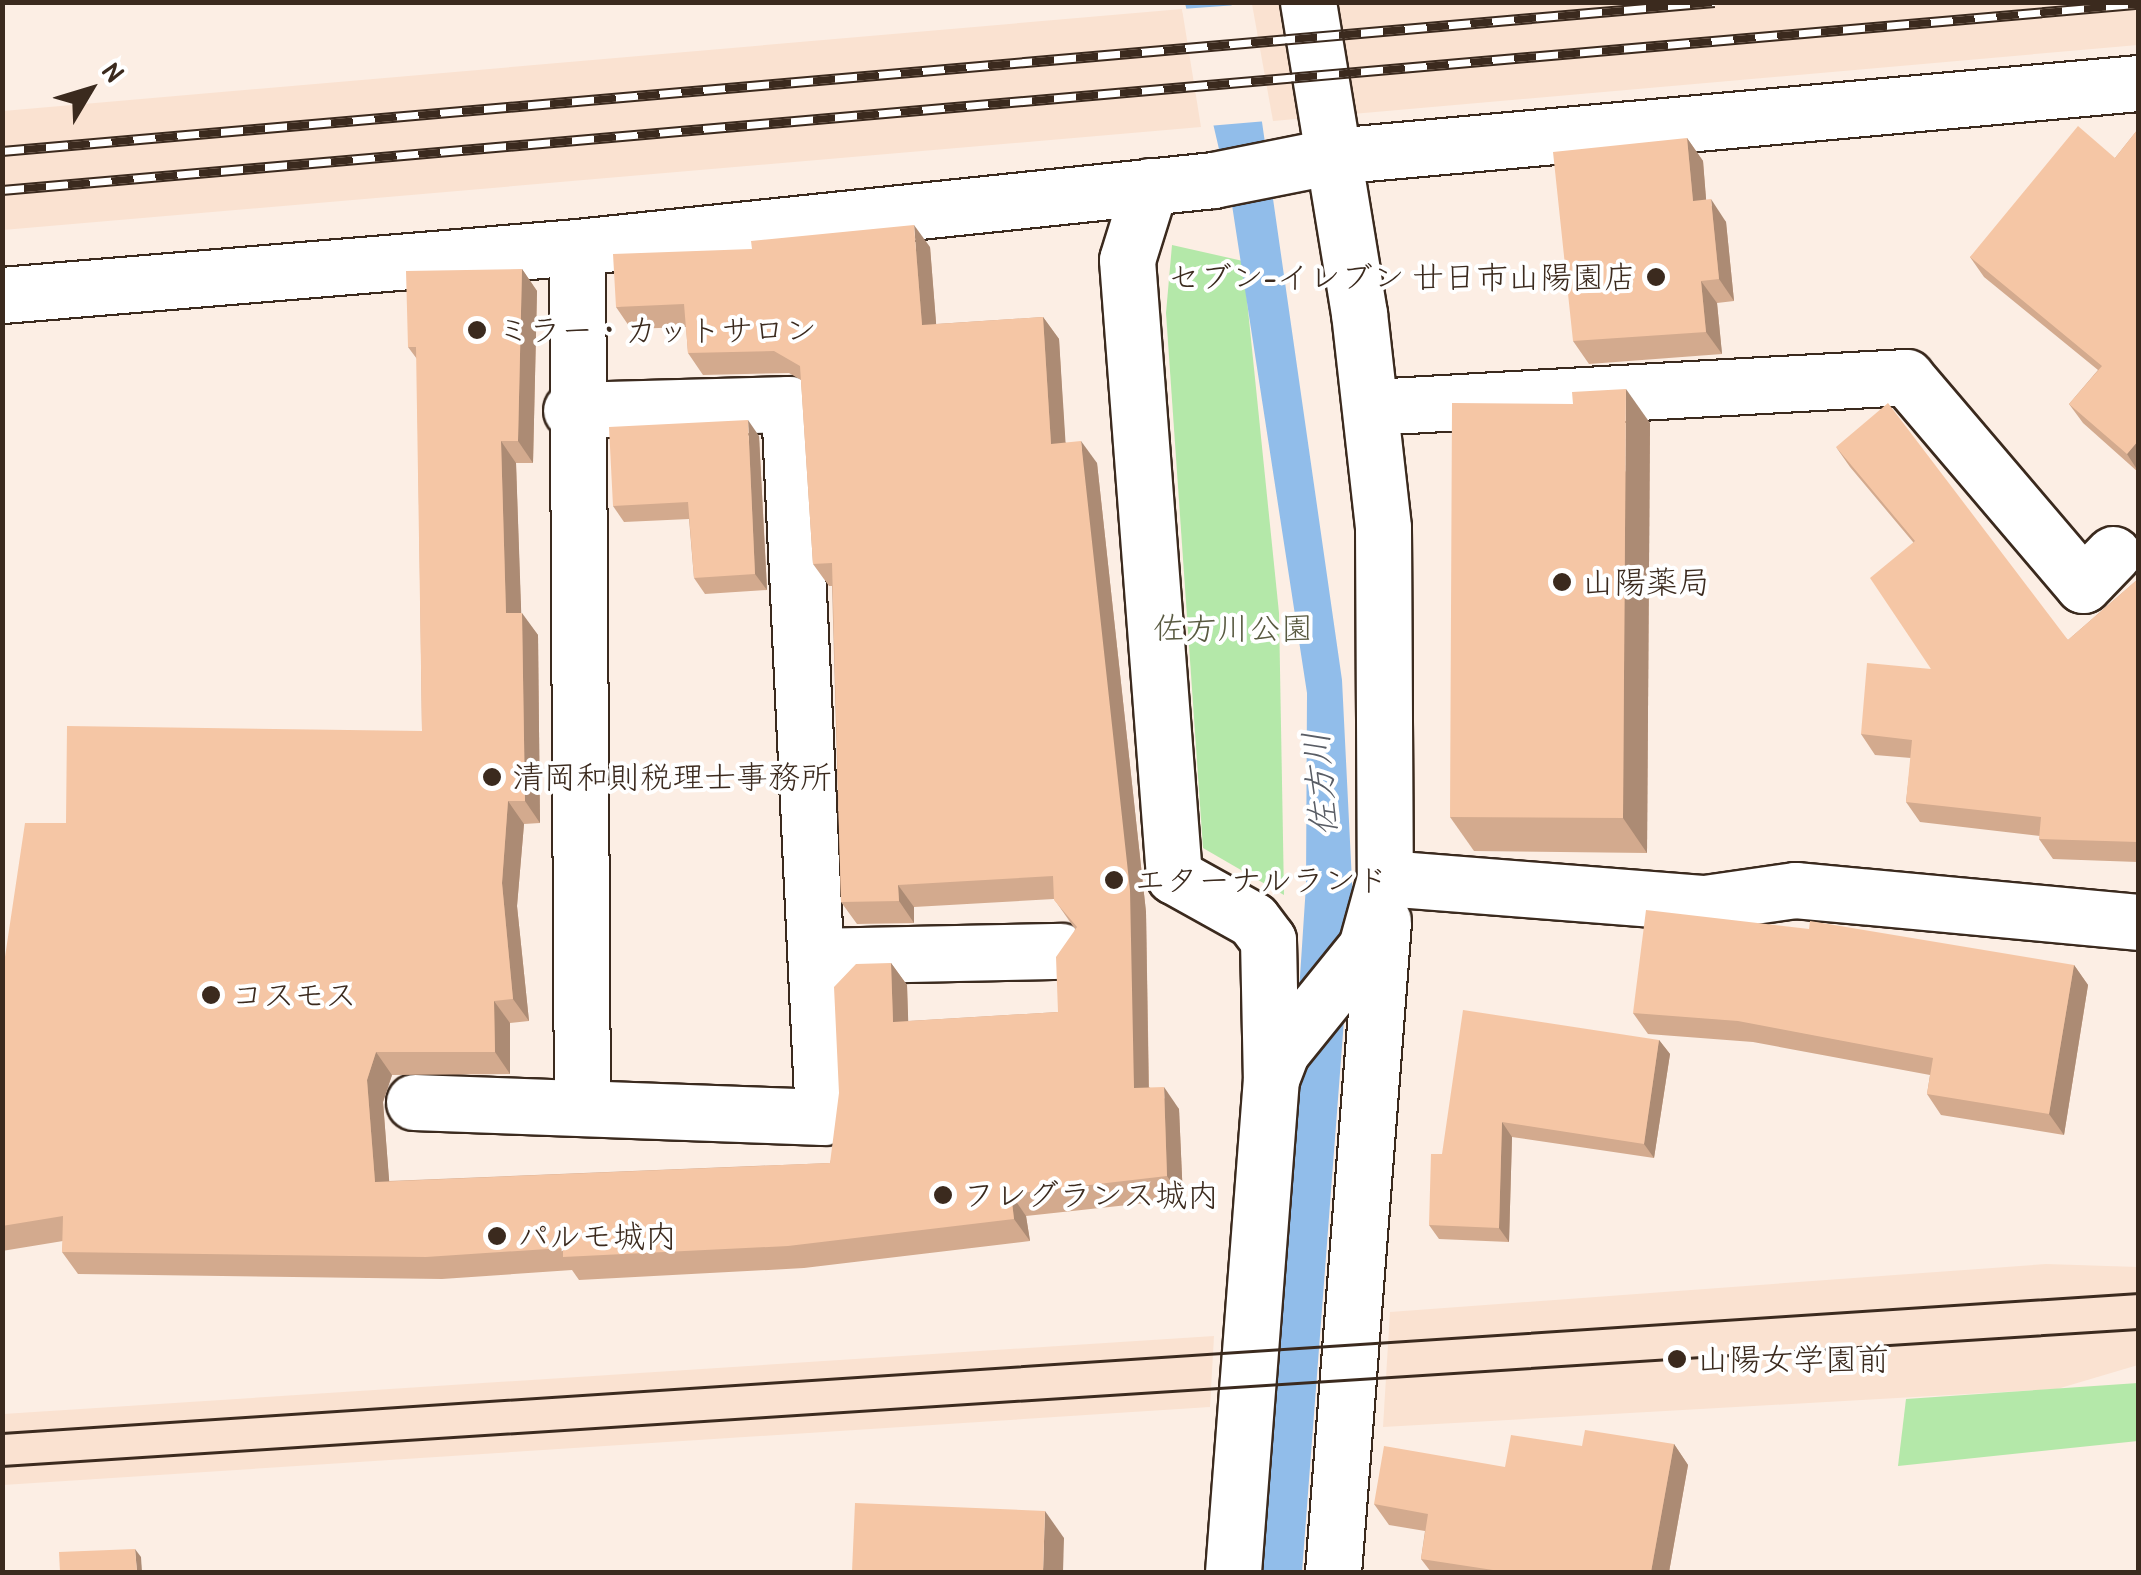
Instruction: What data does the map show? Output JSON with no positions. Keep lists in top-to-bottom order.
{
  "water": ["佐方川"],
  "parks": ["佐方川公園"],
  "places": [
    "セブン-イレブン 廿日市山陽園店",
    "ミラー・カットサロン",
    "山陽薬局",
    "清岡和則税理士事務所",
    "エターナルランド",
    "コスモス",
    "フレグランス城内",
    "パルモ城内",
    "山陽女学園前"
  ],
  "north": "top right"
}
